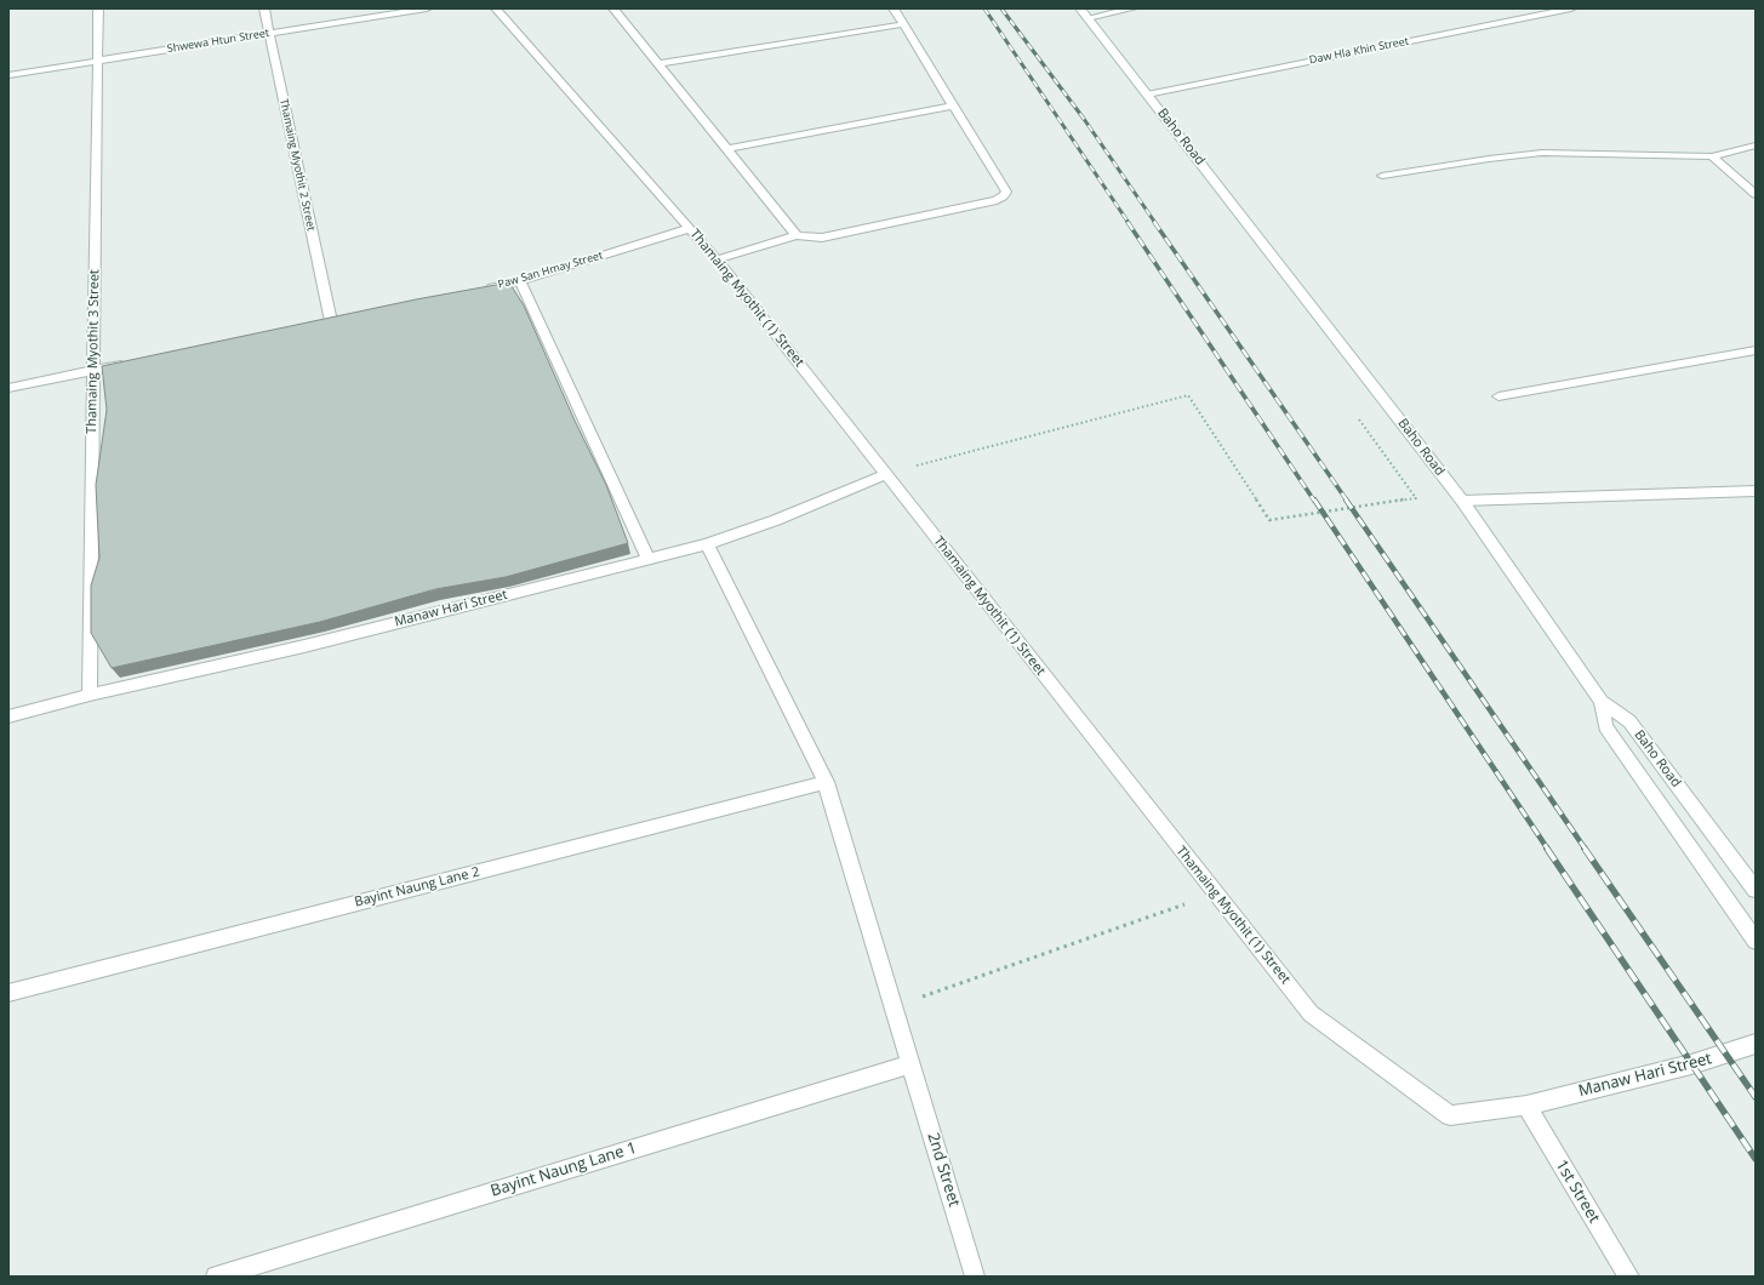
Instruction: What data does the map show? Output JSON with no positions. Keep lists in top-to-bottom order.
{
  "streets": {
    "street": [
      "Shwewa Htun Street",
      "Daw Hla Khin Street",
      "Baho Road",
      "Thamaing Myothit 2 Street",
      "Paw San Hmay Street",
      "Thamaing Myothit (1) Street",
      "Thamaing Myothit 3 Street",
      "Manaw Hari Street",
      "Bayint Naung Lane 2",
      "Bayint Naung Lane 1",
      "2nd Street",
      "1st Street"
    ]
  },
  "crossings": [
    ["Shwewa Htun Street", "Thamaing Myothit 2 Street"],
    ["Shwewa Htun Street", "Thamaing Myothit 3 Street"],
    ["Daw Hla Khin Street", "Baho Road"],
    ["Paw San Hmay Street", "Thamaing Myothit (1) Street"],
    ["Thamaing Myothit (1) Street", "Manaw Hari Street"],
    ["Thamaing Myothit (1) Street", "1st Street"],
    ["Thamaing Myothit 3 Street", "Manaw Hari Street"],
    ["Manaw Hari Street", "2nd Street"],
    ["Manaw Hari Street", "1st Street"],
    ["Bayint Naung Lane 2", "2nd Street"],
    ["Bayint Naung Lane 1", "2nd Street"]
  ]
}
